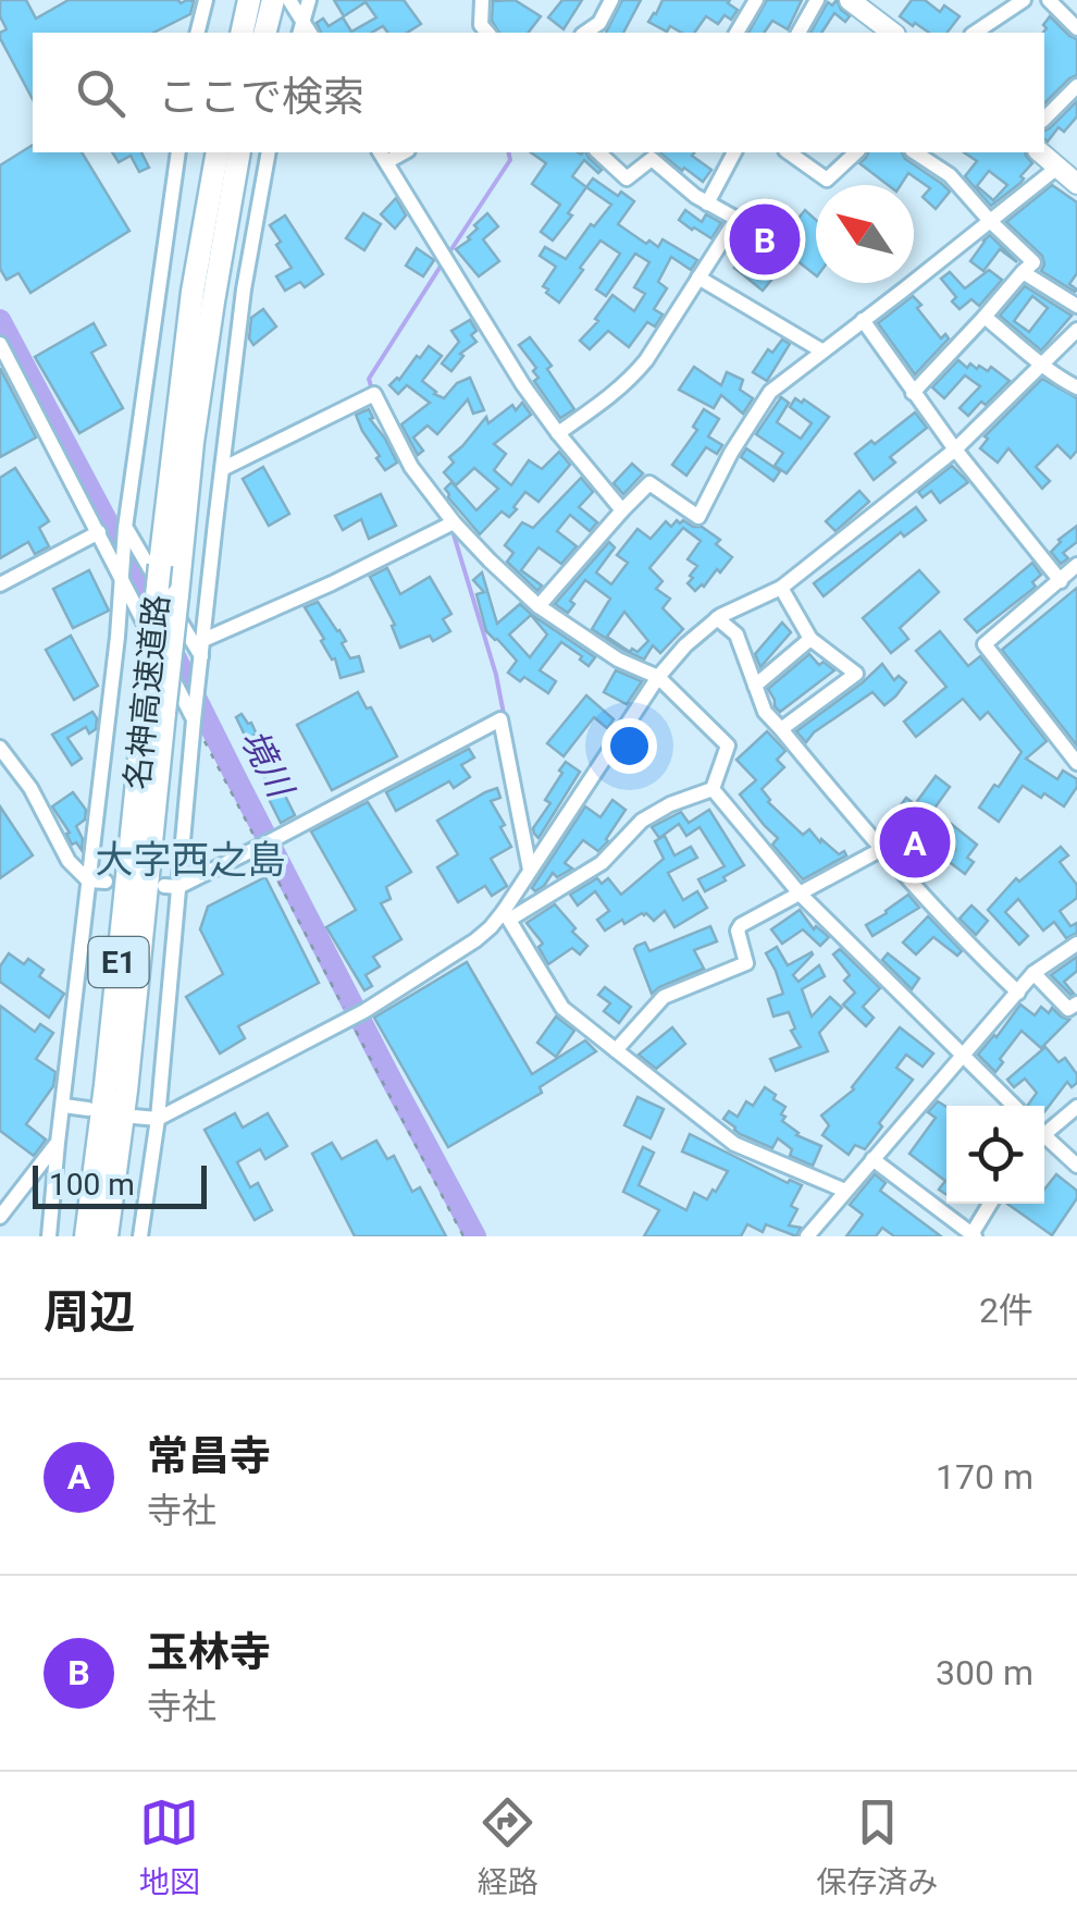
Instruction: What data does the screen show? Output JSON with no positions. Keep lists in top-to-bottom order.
{
  "streets": {
    "highway": ["名神高速道路", "E1"]
  },
  "districts": ["大字西之島"],
  "water": ["境川"],
  "scale_bar": "100 m",
  "north": "top left",
  "page": {
    "search": "ここで検索",
    "pins": ["B", "A"],
    "scale": "100 m",
    "heading": ["周辺", "2件"],
    "list": [
      {
        "mark": "A",
        "name": "常昌寺",
        "note": "寺社",
        "value": "170 m"
      },
      {
        "mark": "B",
        "name": "玉林寺",
        "note": "寺社",
        "value": "300 m"
      }
    ],
    "nav": ["地図", "経路", "保存済み"]
  }
}
